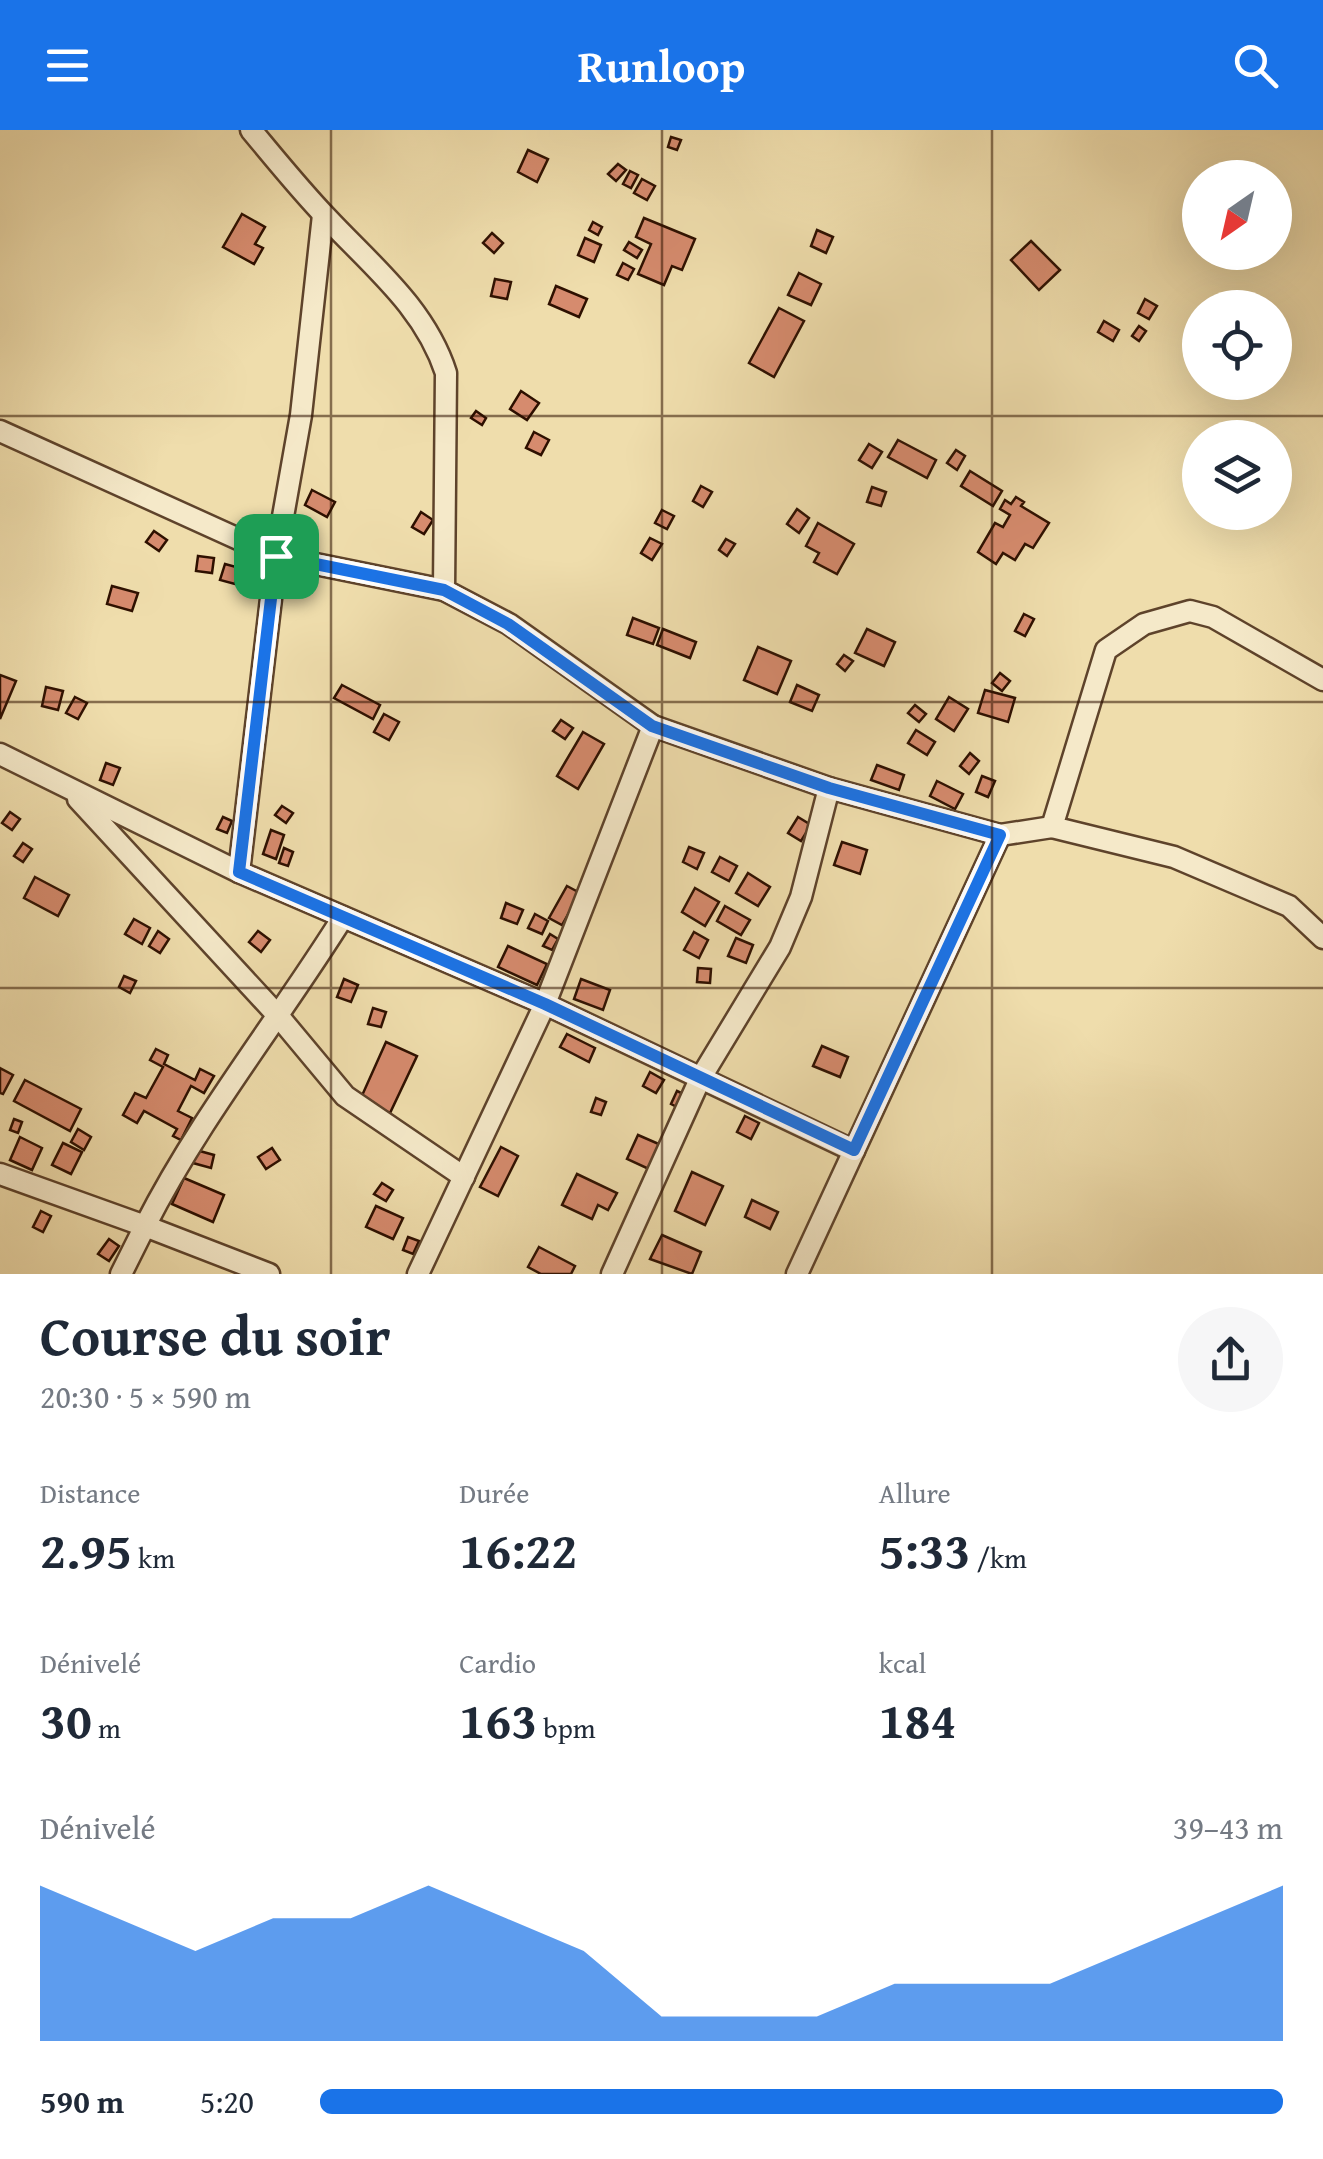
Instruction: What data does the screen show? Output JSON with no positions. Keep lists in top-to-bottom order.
{
  "north": "bottom left",
  "page": {
    "header": "Runloop",
    "heading": ["Course du soir", "20:30 · 5 × 590 m"],
    "stats": [
      ["Distance", "2.95 km"],
      ["Durée", "16:22"],
      ["Allure", "5:33 /km"],
      ["Dénivelé", "30 m"],
      ["Cardio", "163 bpm"],
      ["kcal", "184"]
    ],
    "chart": ["Dénivelé", "39–43 m"],
    "list": [
      {
        "name": "590 m",
        "note": "5:20"
      }
    ]
  }
}
